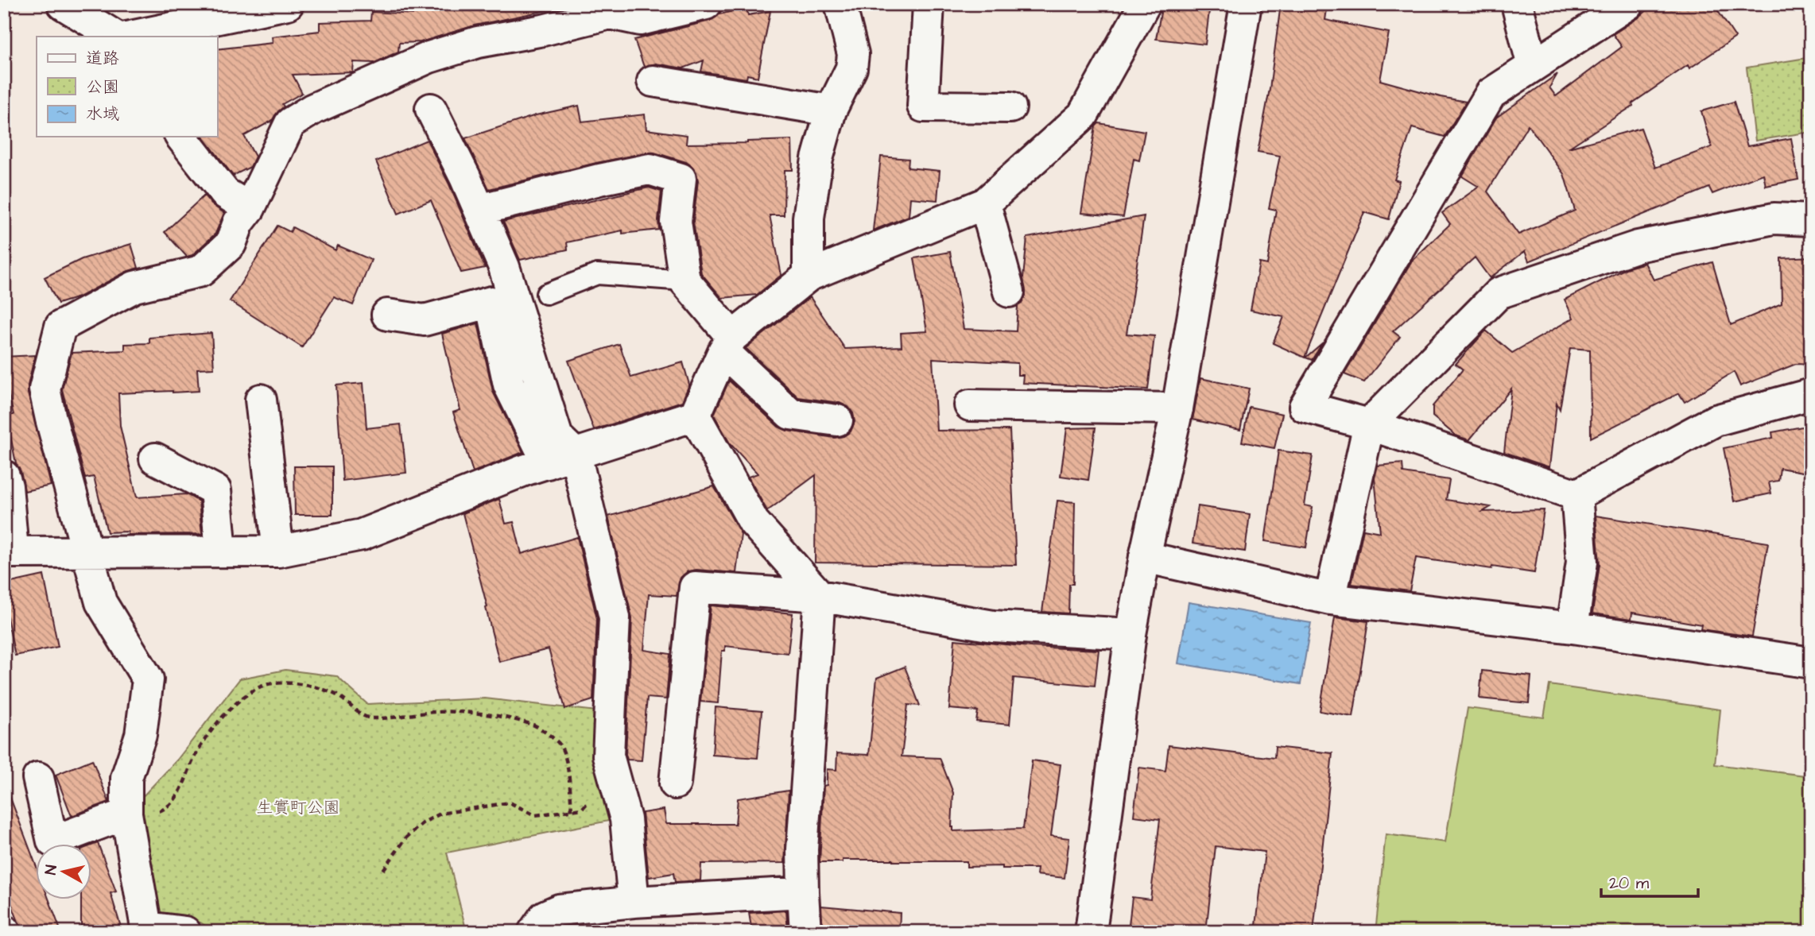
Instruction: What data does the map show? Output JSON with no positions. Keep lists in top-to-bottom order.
{
  "parks": ["生實町公園"],
  "legend": ["道路", "公園", "水域"],
  "scale_bar": "20 m",
  "north": "left"
}
